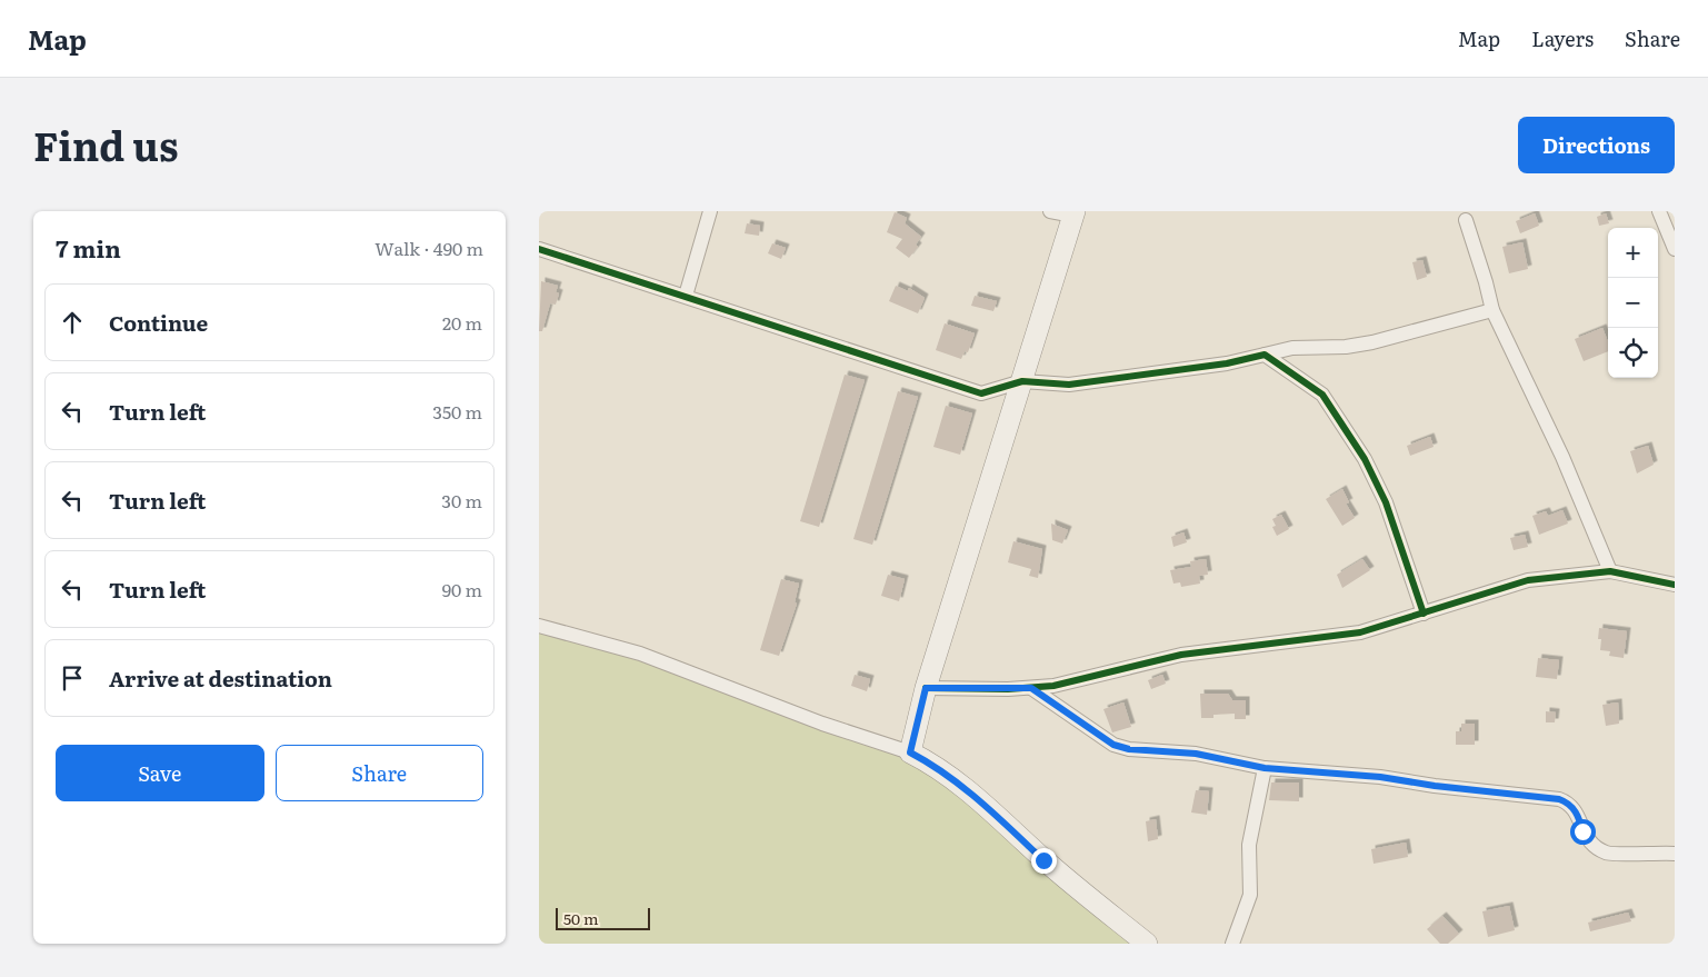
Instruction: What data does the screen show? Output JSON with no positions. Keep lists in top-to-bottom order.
{
  "scale_bar": "50 m",
  "page": {
    "header": "Map",
    "nav": ["Map", "Layers", "Share"],
    "title": "Find us",
    "buttons": [
      "Directions",
      ["Save", "Share"]
    ],
    "heading": ["7 min", "Walk · 490 m"],
    "map_buttons": ["+", "−"],
    "list": [
      ["Continue", "20 m"],
      ["Turn left", "350 m"],
      ["Turn left", "30 m"],
      ["Turn left", "90 m"],
      "Arrive at destination"
    ],
    "scale": "50 m"
  }
}
